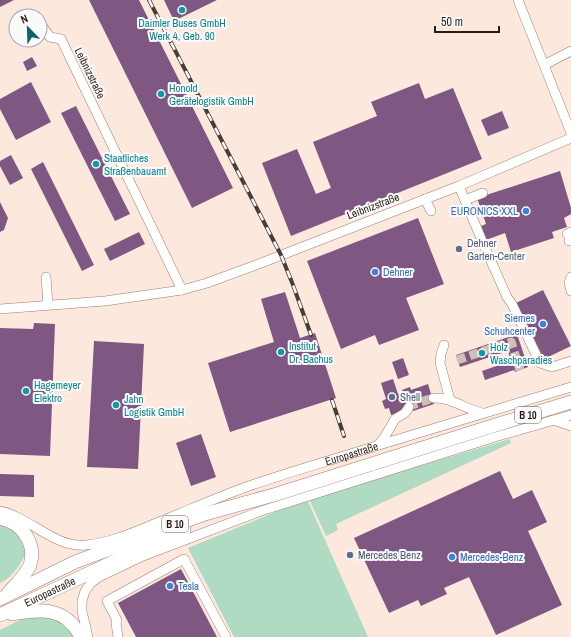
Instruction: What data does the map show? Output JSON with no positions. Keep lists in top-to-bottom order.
{
  "streets": {
    "highway": ["B 10", "Europastraße"],
    "street": ["Leibnizstraße"]
  },
  "crossings": [
    ["B 10", "Europastraße"]
  ],
  "places": [
    "Daimler Buses GmbH Werk 4, Geb. 90",
    "Honold Gerätelogistik GmbH",
    "Staatliches Straßenbauamt",
    "EURONICS XXL",
    "Dehner Garten-Center",
    "Dehner",
    "Siemes Schuhcenter",
    "Institut Dr. Bachus",
    "Holz Waschparadies",
    "Hagemeyer Elektro",
    "Shell",
    "Jahn Logistik GmbH",
    "Mercedes Benz",
    "Mercedes-Benz",
    "Tesla"
  ],
  "scale_bar": "50 m",
  "north": "top left"
}
